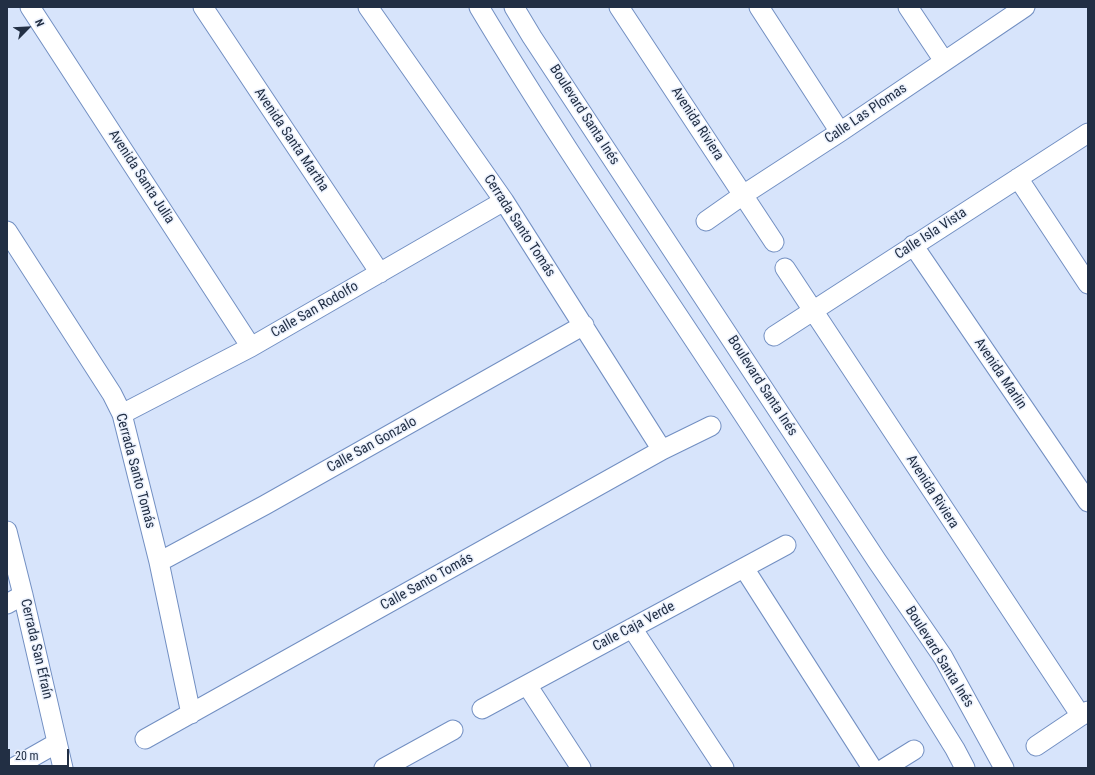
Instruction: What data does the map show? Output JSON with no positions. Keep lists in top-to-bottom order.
{
  "streets": {
    "street": [
      "Calle Las Plomas",
      "Boulevard Santa Inés",
      "Avenida Riviera",
      "Avenida Santa Martha",
      "Avenida Santa Julia",
      "Cerrada Santo Tomás",
      "Calle Isla Vista",
      "Calle San Rodolfo",
      "Avenida Marlin",
      "Calle San Gonzalo",
      "Calle Santo Tomás",
      "Calle Caja Verde",
      "Cerrada San Efraín"
    ]
  },
  "crossings": [
    ["Calle Las Plomas", "Avenida Riviera"],
    ["Avenida Riviera", "Calle Isla Vista"],
    ["Avenida Santa Martha", "Calle San Rodolfo"],
    ["Avenida Santa Julia", "Calle San Rodolfo"],
    ["Cerrada Santo Tomás", "Calle San Rodolfo"],
    ["Cerrada Santo Tomás", "Calle San Gonzalo"],
    ["Cerrada Santo Tomás", "Calle Santo Tomás"],
    ["Calle Isla Vista", "Avenida Marlin"]
  ],
  "scale_bar": "20 m",
  "north": "top right"
}
